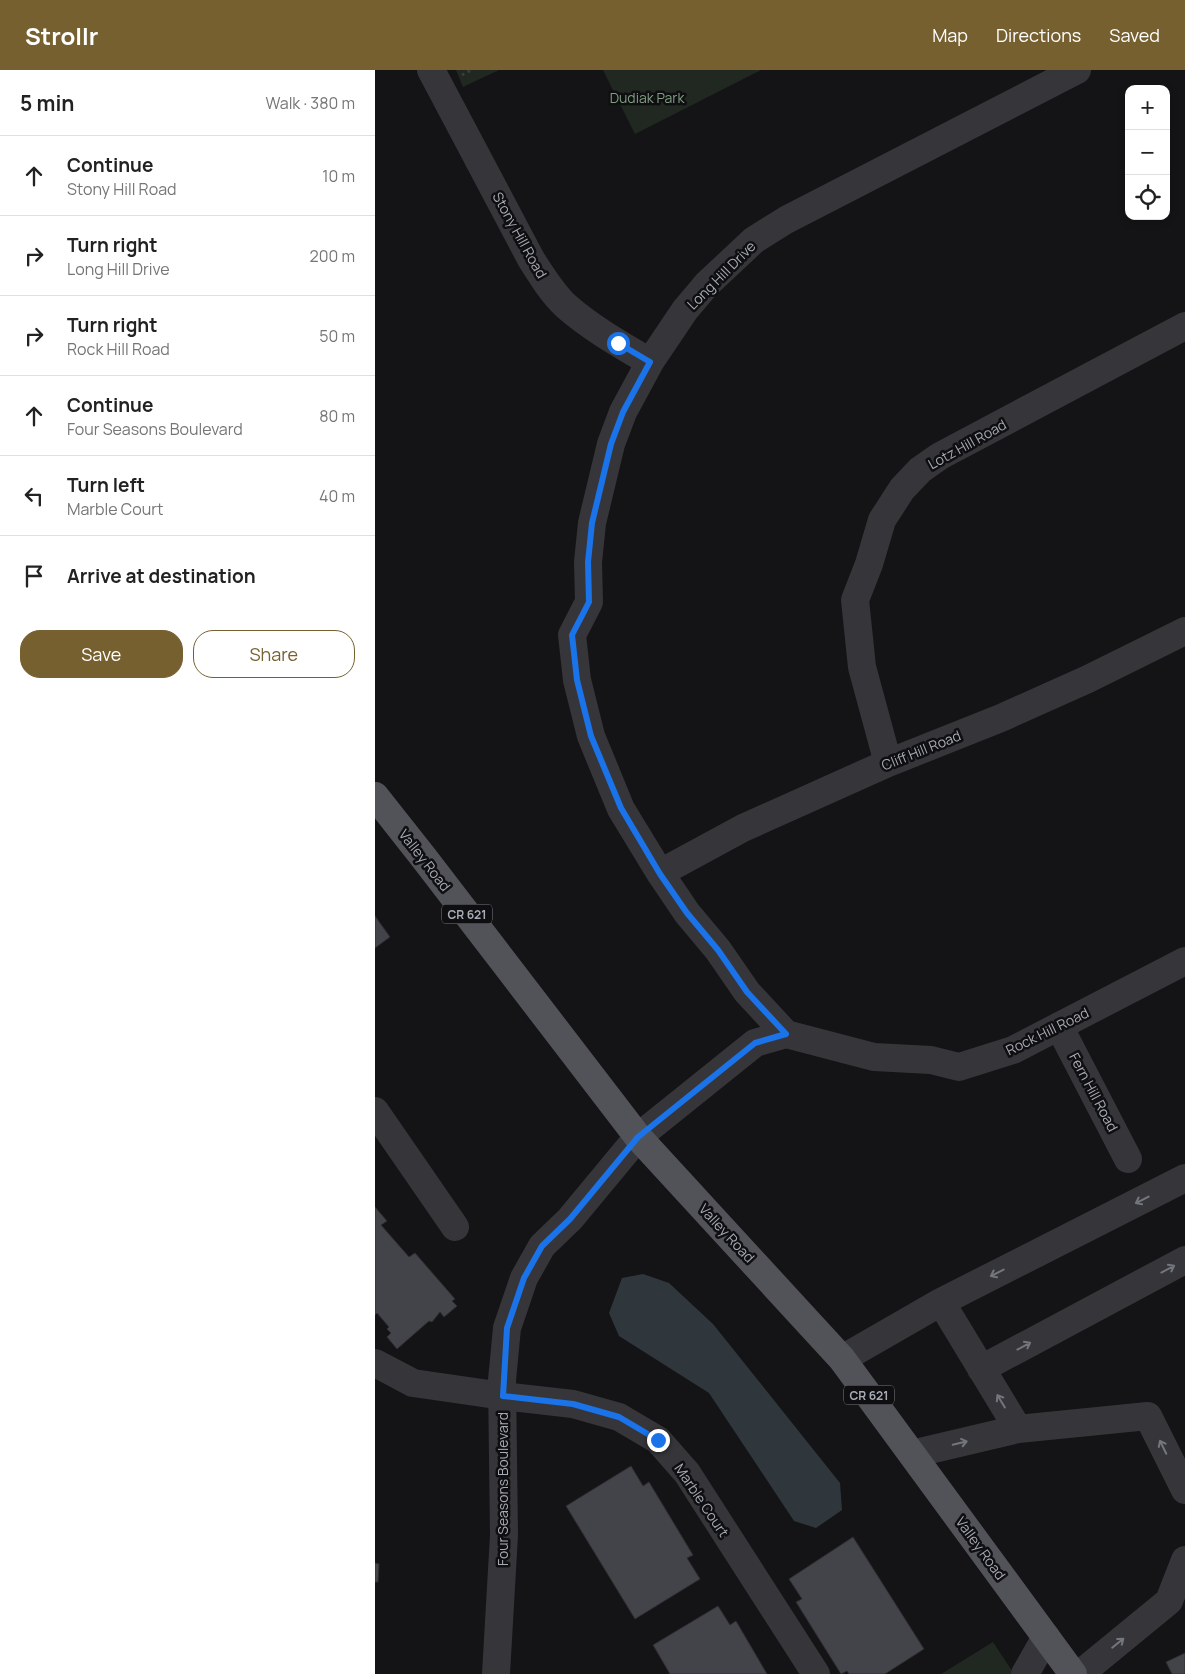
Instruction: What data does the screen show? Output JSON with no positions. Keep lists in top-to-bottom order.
{
  "streets": {
    "main road": ["Valley Road", "CR 621"],
    "street": [
      "Stony Hill Road",
      "Long Hill Drive",
      "Lotz Hill Road",
      "Cliff Hill Road",
      "Rock Hill Road",
      "Fern Hill Road",
      "Four Seasons Boulevard",
      "Marble Court"
    ]
  },
  "crossings": [
    ["Stony Hill Road", "Long Hill Drive"],
    ["Long Hill Drive", "Cliff Hill Road"],
    ["Long Hill Drive", "Rock Hill Road"],
    ["Lotz Hill Road", "Cliff Hill Road"],
    ["Valley Road", "Four Seasons Boulevard"],
    ["Rock Hill Road", "Fern Hill Road"],
    ["Four Seasons Boulevard", "Marble Court"]
  ],
  "parks": ["Dudiak Park"],
  "page": {
    "header": "Strollr",
    "nav": ["Map", "Directions", "Saved"],
    "heading": ["5 min", "Walk · 380 m"],
    "map_buttons": ["+", "−"],
    "list": [
      ["Continue", "Stony Hill Road", "10 m"],
      ["Turn right", "Long Hill Drive", "200 m"],
      ["Turn right", "Rock Hill Road", "50 m"],
      ["Continue", "Four Seasons Boulevard", "80 m"],
      ["Turn left", "Marble Court", "40 m"],
      "Arrive at destination"
    ],
    "buttons": ["Save", "Share"]
  }
}
